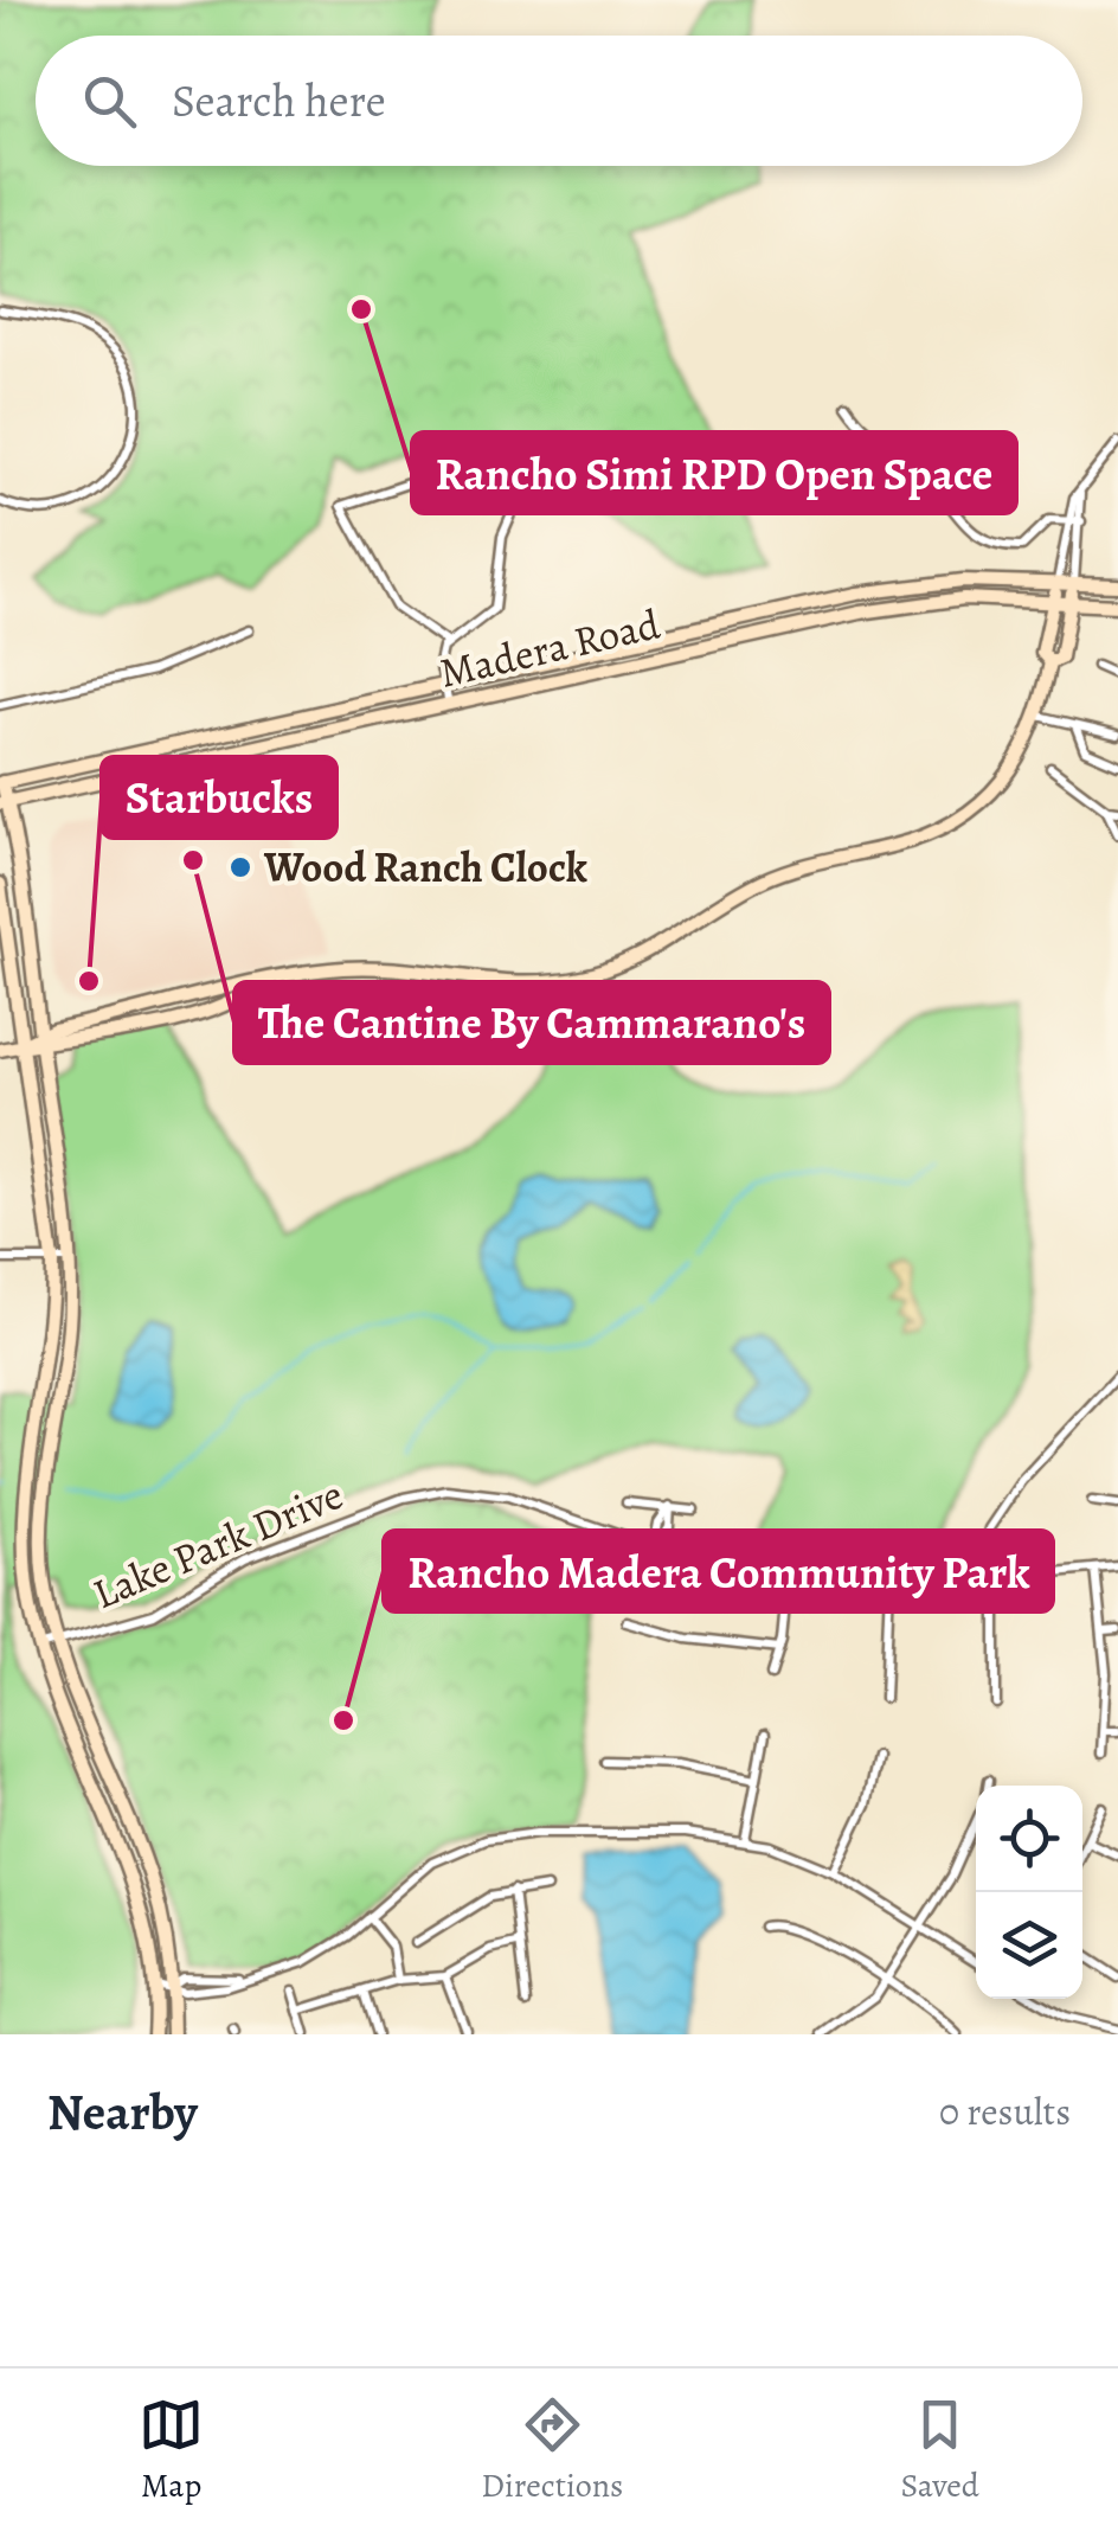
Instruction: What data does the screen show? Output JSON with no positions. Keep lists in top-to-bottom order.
{
  "streets": {
    "main road": ["Madera Road"],
    "street": ["Lake Park Drive"]
  },
  "places": [
    "Rancho Simi RPD Open Space",
    "The Cantine By Cammarano's",
    "Wood Ranch Clock",
    "Starbucks",
    "Rancho Madera Community Park"
  ],
  "page": {
    "search": "Search here",
    "heading": ["Nearby", "0 results"],
    "nav": ["Map", "Directions", "Saved"]
  }
}
